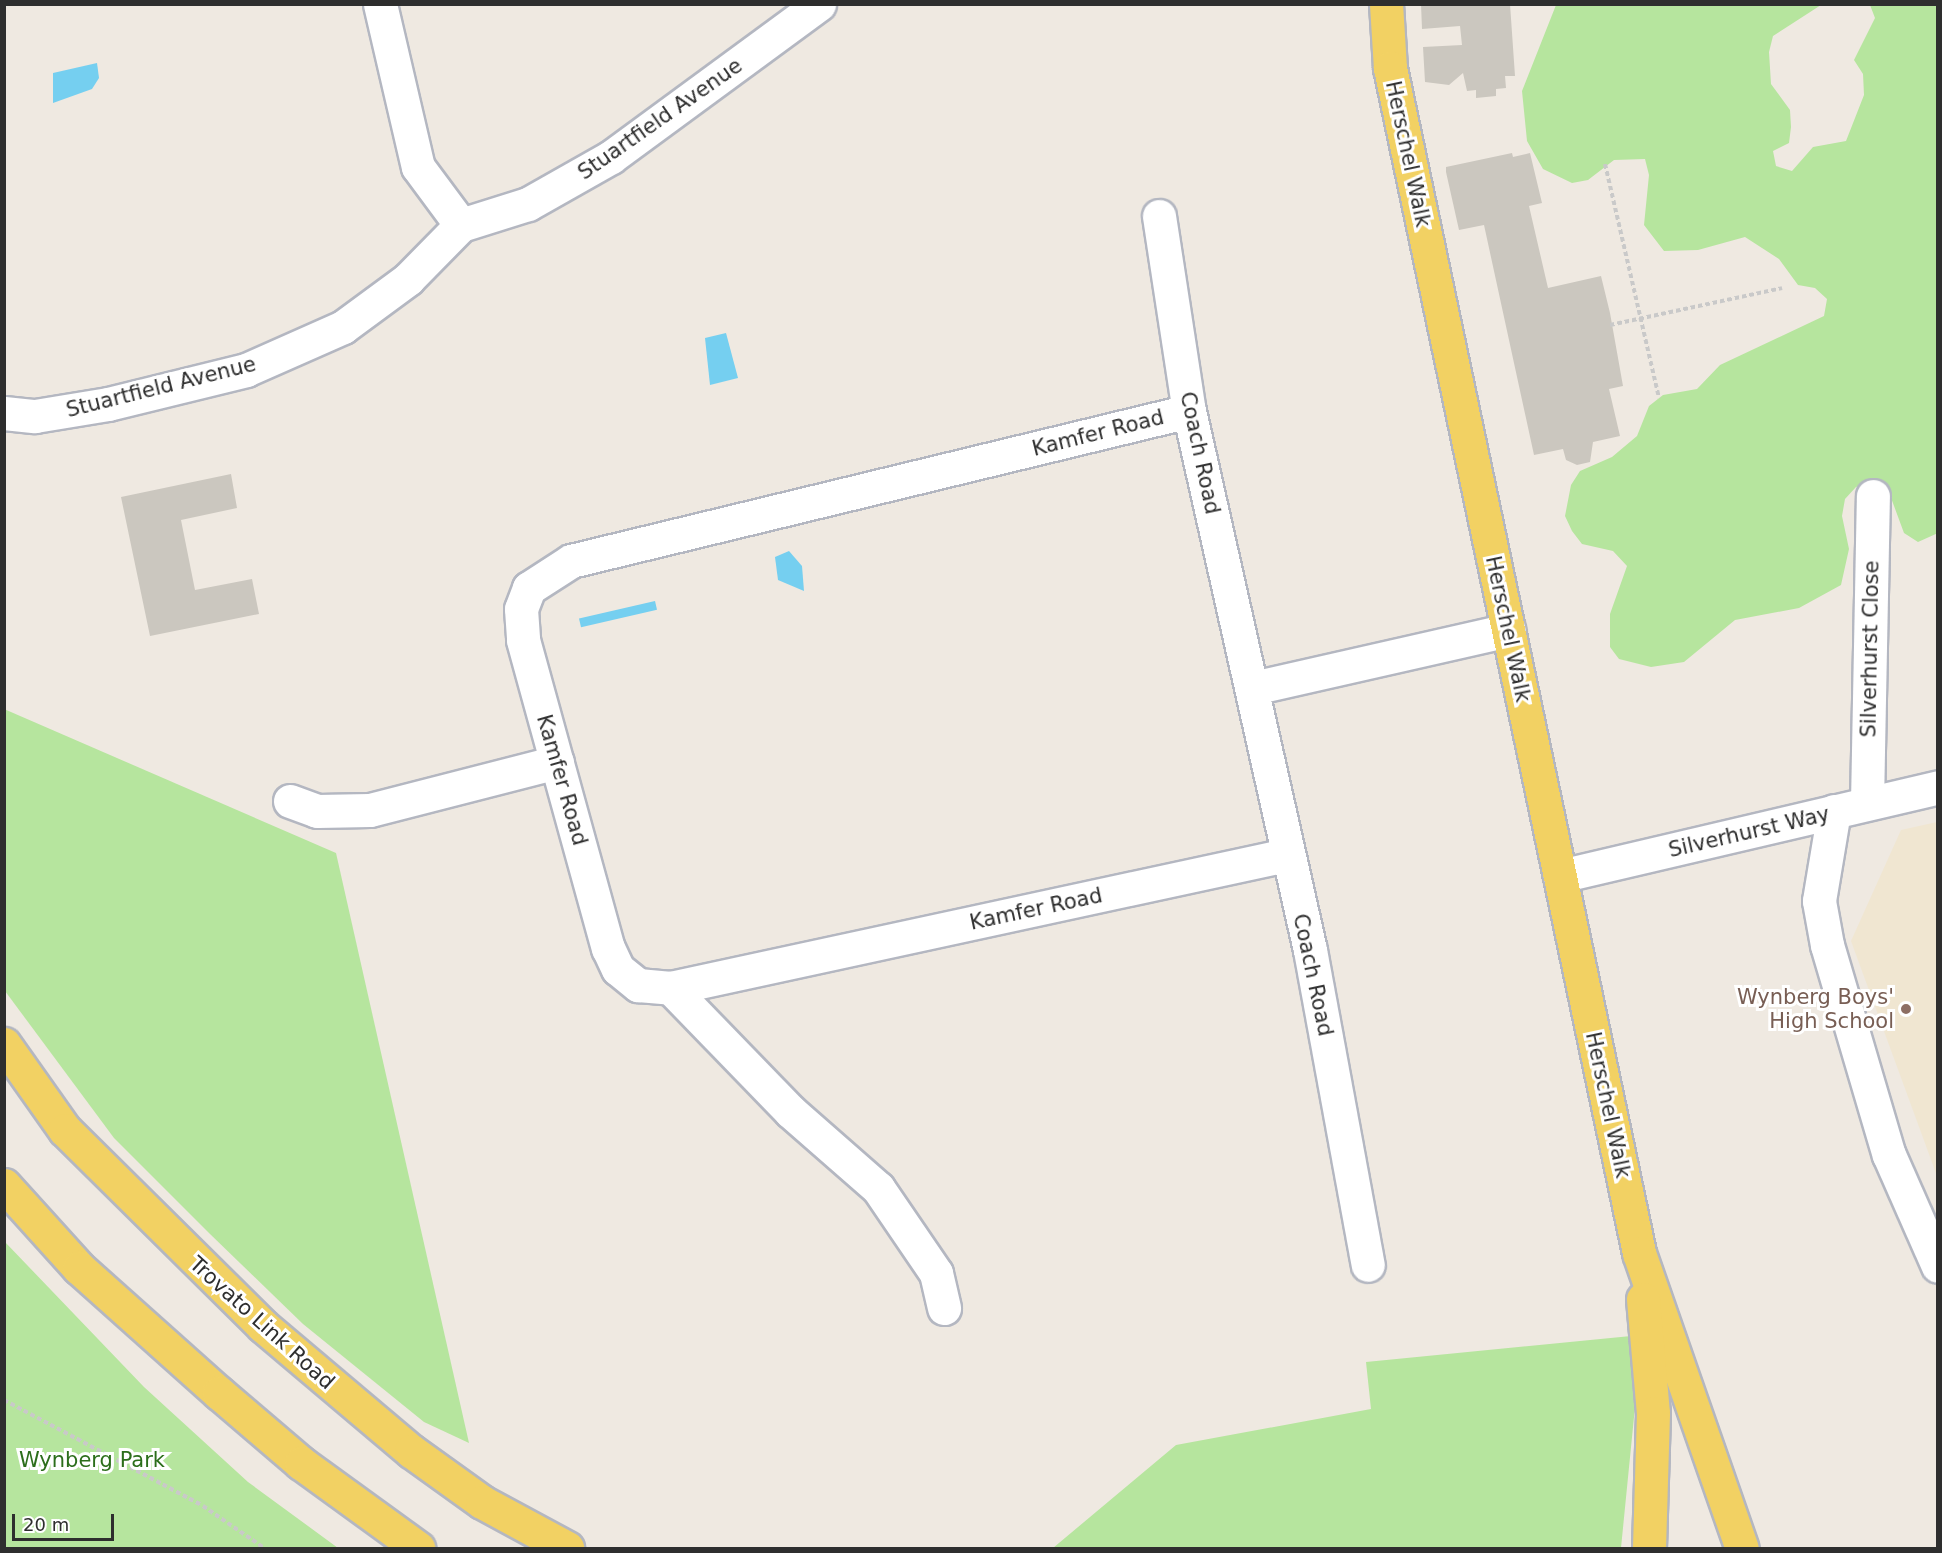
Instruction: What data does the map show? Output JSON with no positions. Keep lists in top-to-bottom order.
{
  "streets": {
    "main road": ["Herschel Walk", "Trovato Link Road"],
    "street": [
      "Stuartfield Avenue",
      "Kamfer Road",
      "Coach Road",
      "Silverhurst Close",
      "Silverhurst Way"
    ]
  },
  "crossings": [
    ["Herschel Walk", "Silverhurst Way"],
    ["Kamfer Road", "Coach Road"],
    ["Silverhurst Close", "Silverhurst Way"]
  ],
  "parks": ["Wynberg Park"],
  "places": ["Wynberg Boys' High School"],
  "scale_bar": "20 m"
}
